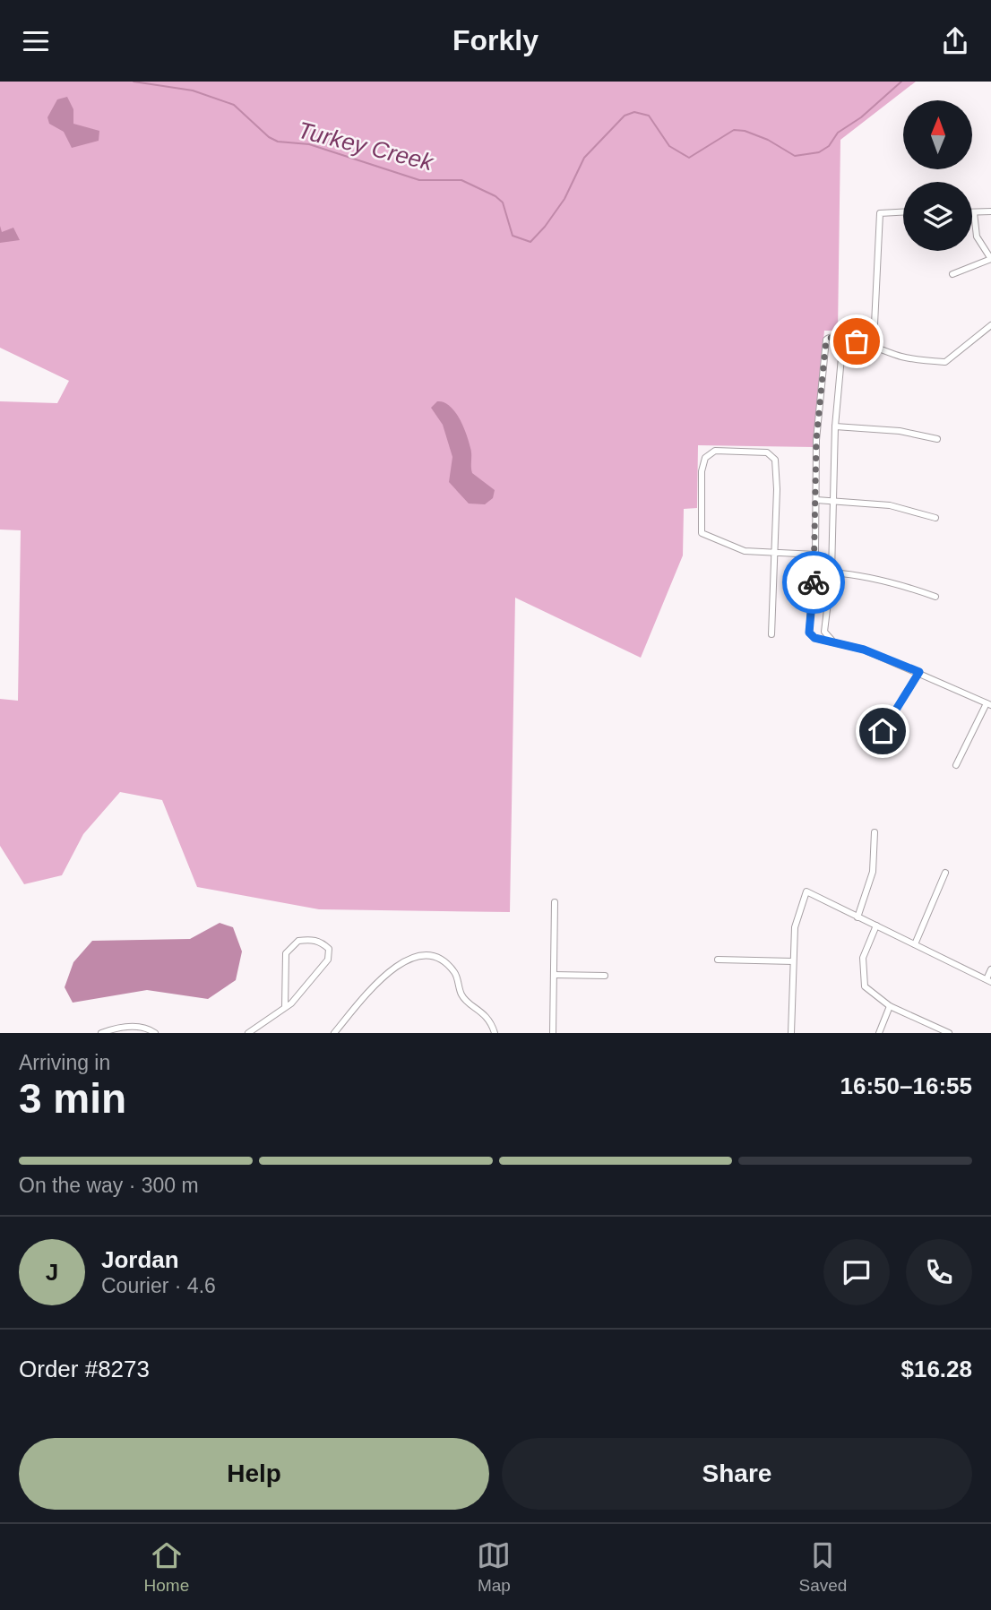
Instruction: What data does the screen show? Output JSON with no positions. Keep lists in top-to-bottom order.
{
  "water": ["Turkey Creek"],
  "north": "top",
  "page": {
    "header": "Forkly",
    "heading": ["3 min", "Arriving in", "16:50–16:55"],
    "panel": [
      "Jordan",
      "Courier · 4.6",
      "Order #8273",
      "$16.28"
    ],
    "bar": "On the way · 300 m",
    "round": "J",
    "buttons": ["Help", "Share"],
    "tabs": ["Home", "Map", "Saved"]
  }
}
